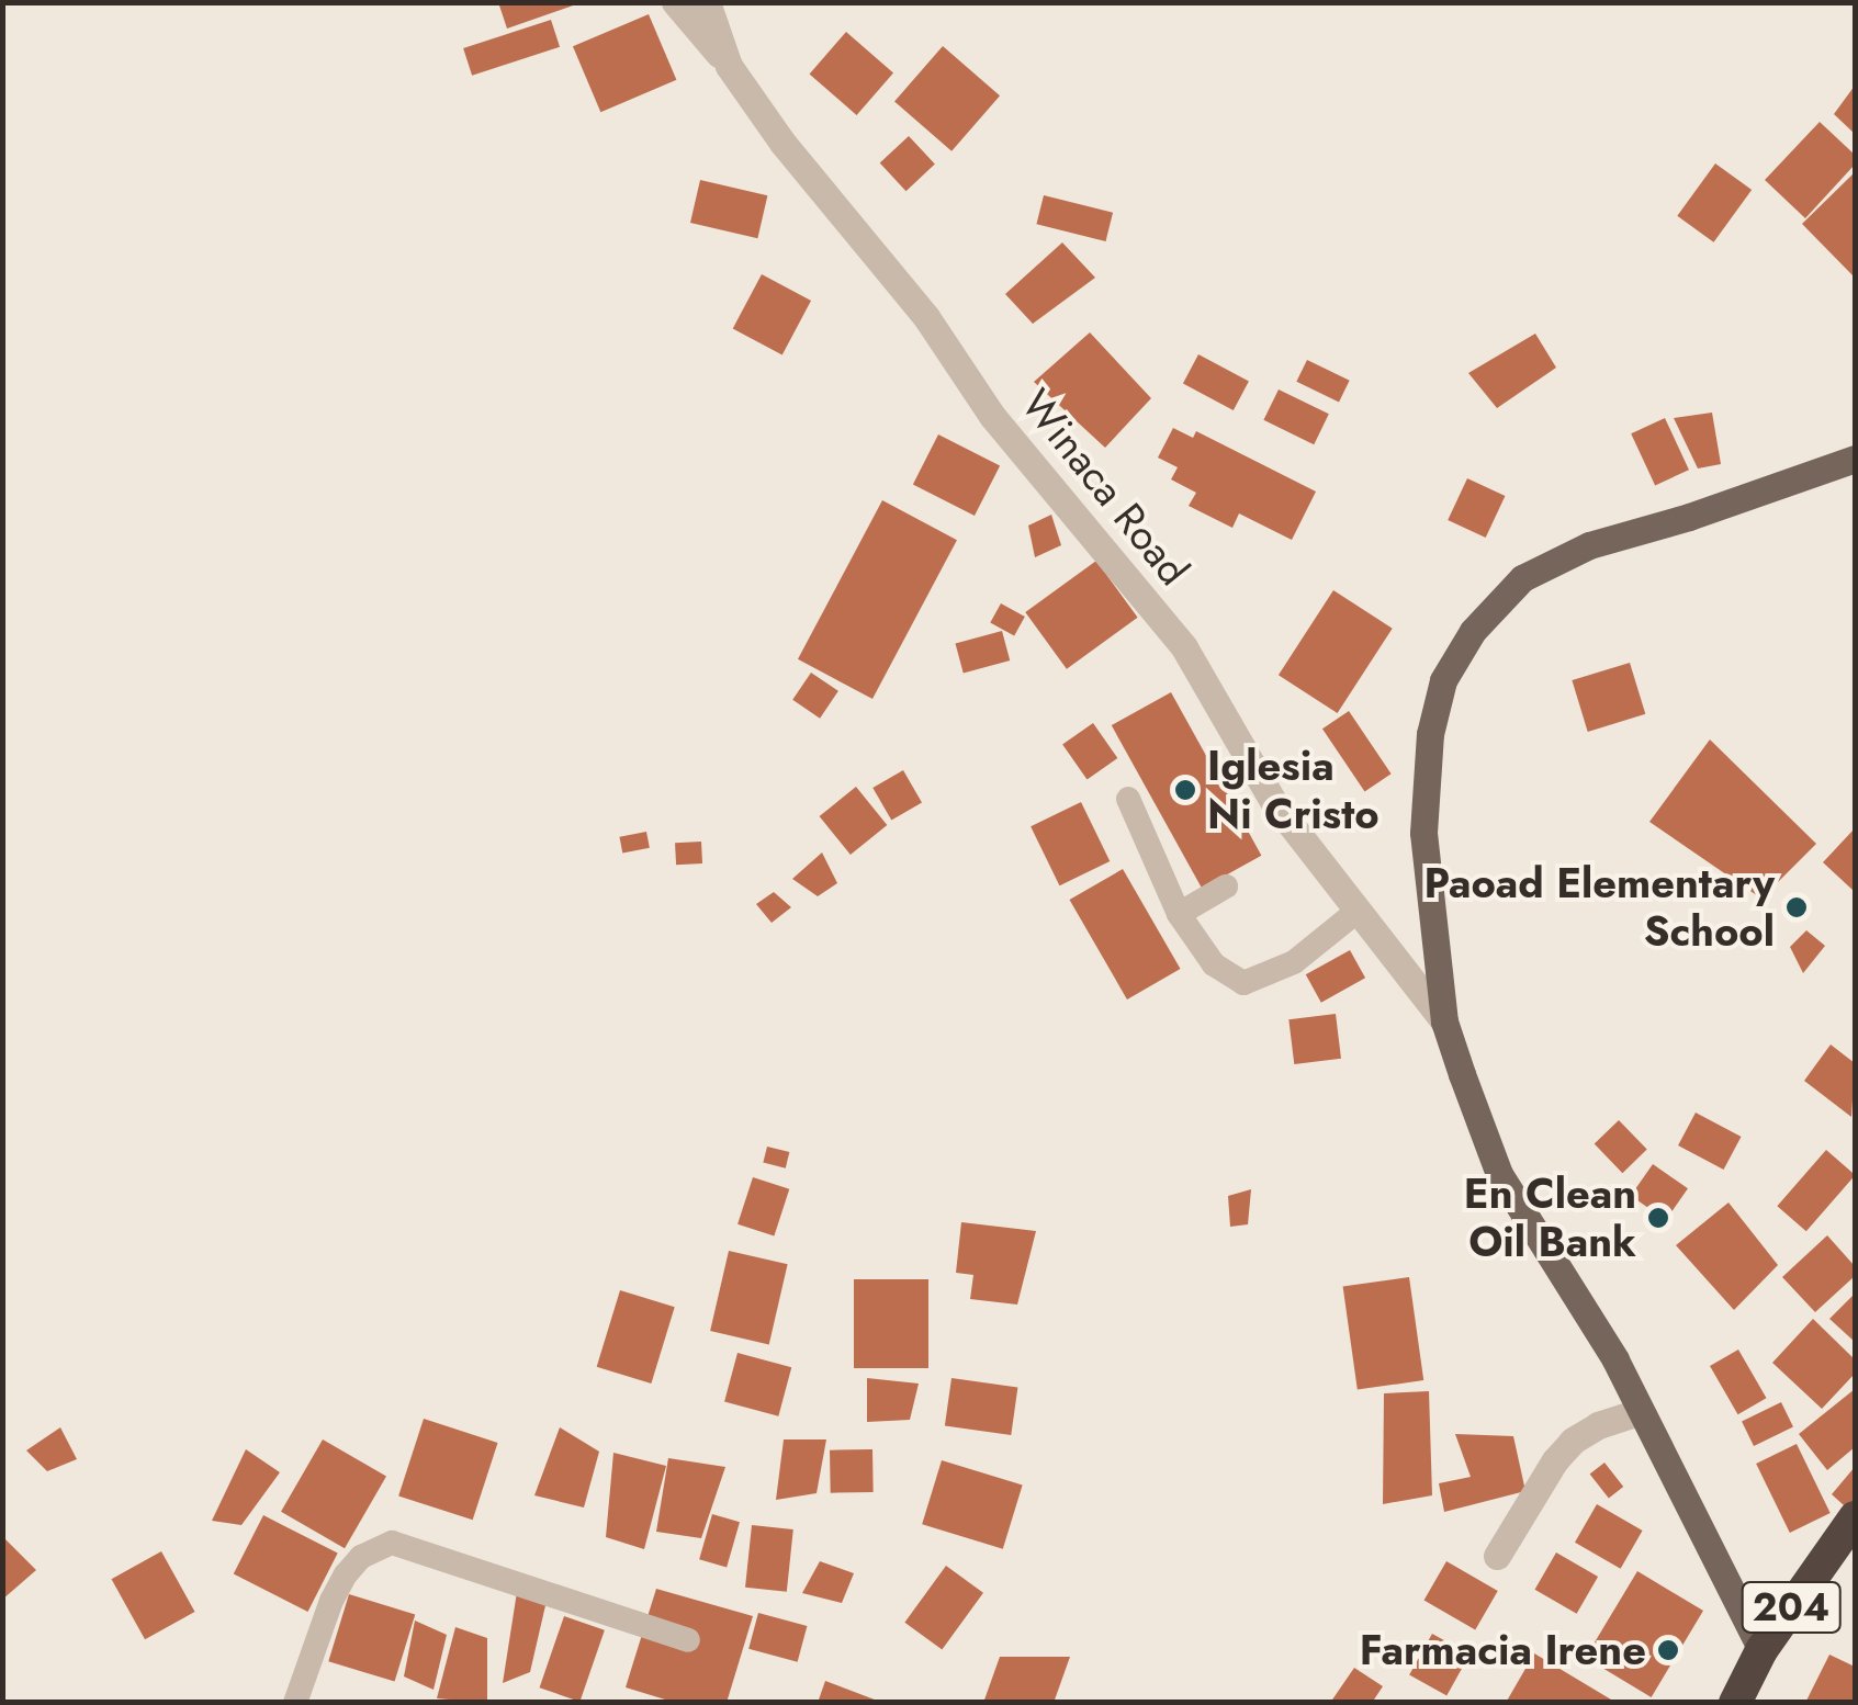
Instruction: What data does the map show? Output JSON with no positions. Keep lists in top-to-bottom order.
{
  "streets": {
    "highway": ["204"],
    "street": ["Winaca Road"]
  },
  "places": [
    "Iglesia Ni Cristo",
    "Paoad Elementary School",
    "En Clean Oil Bank",
    "Farmacia Irene"
  ]
}
